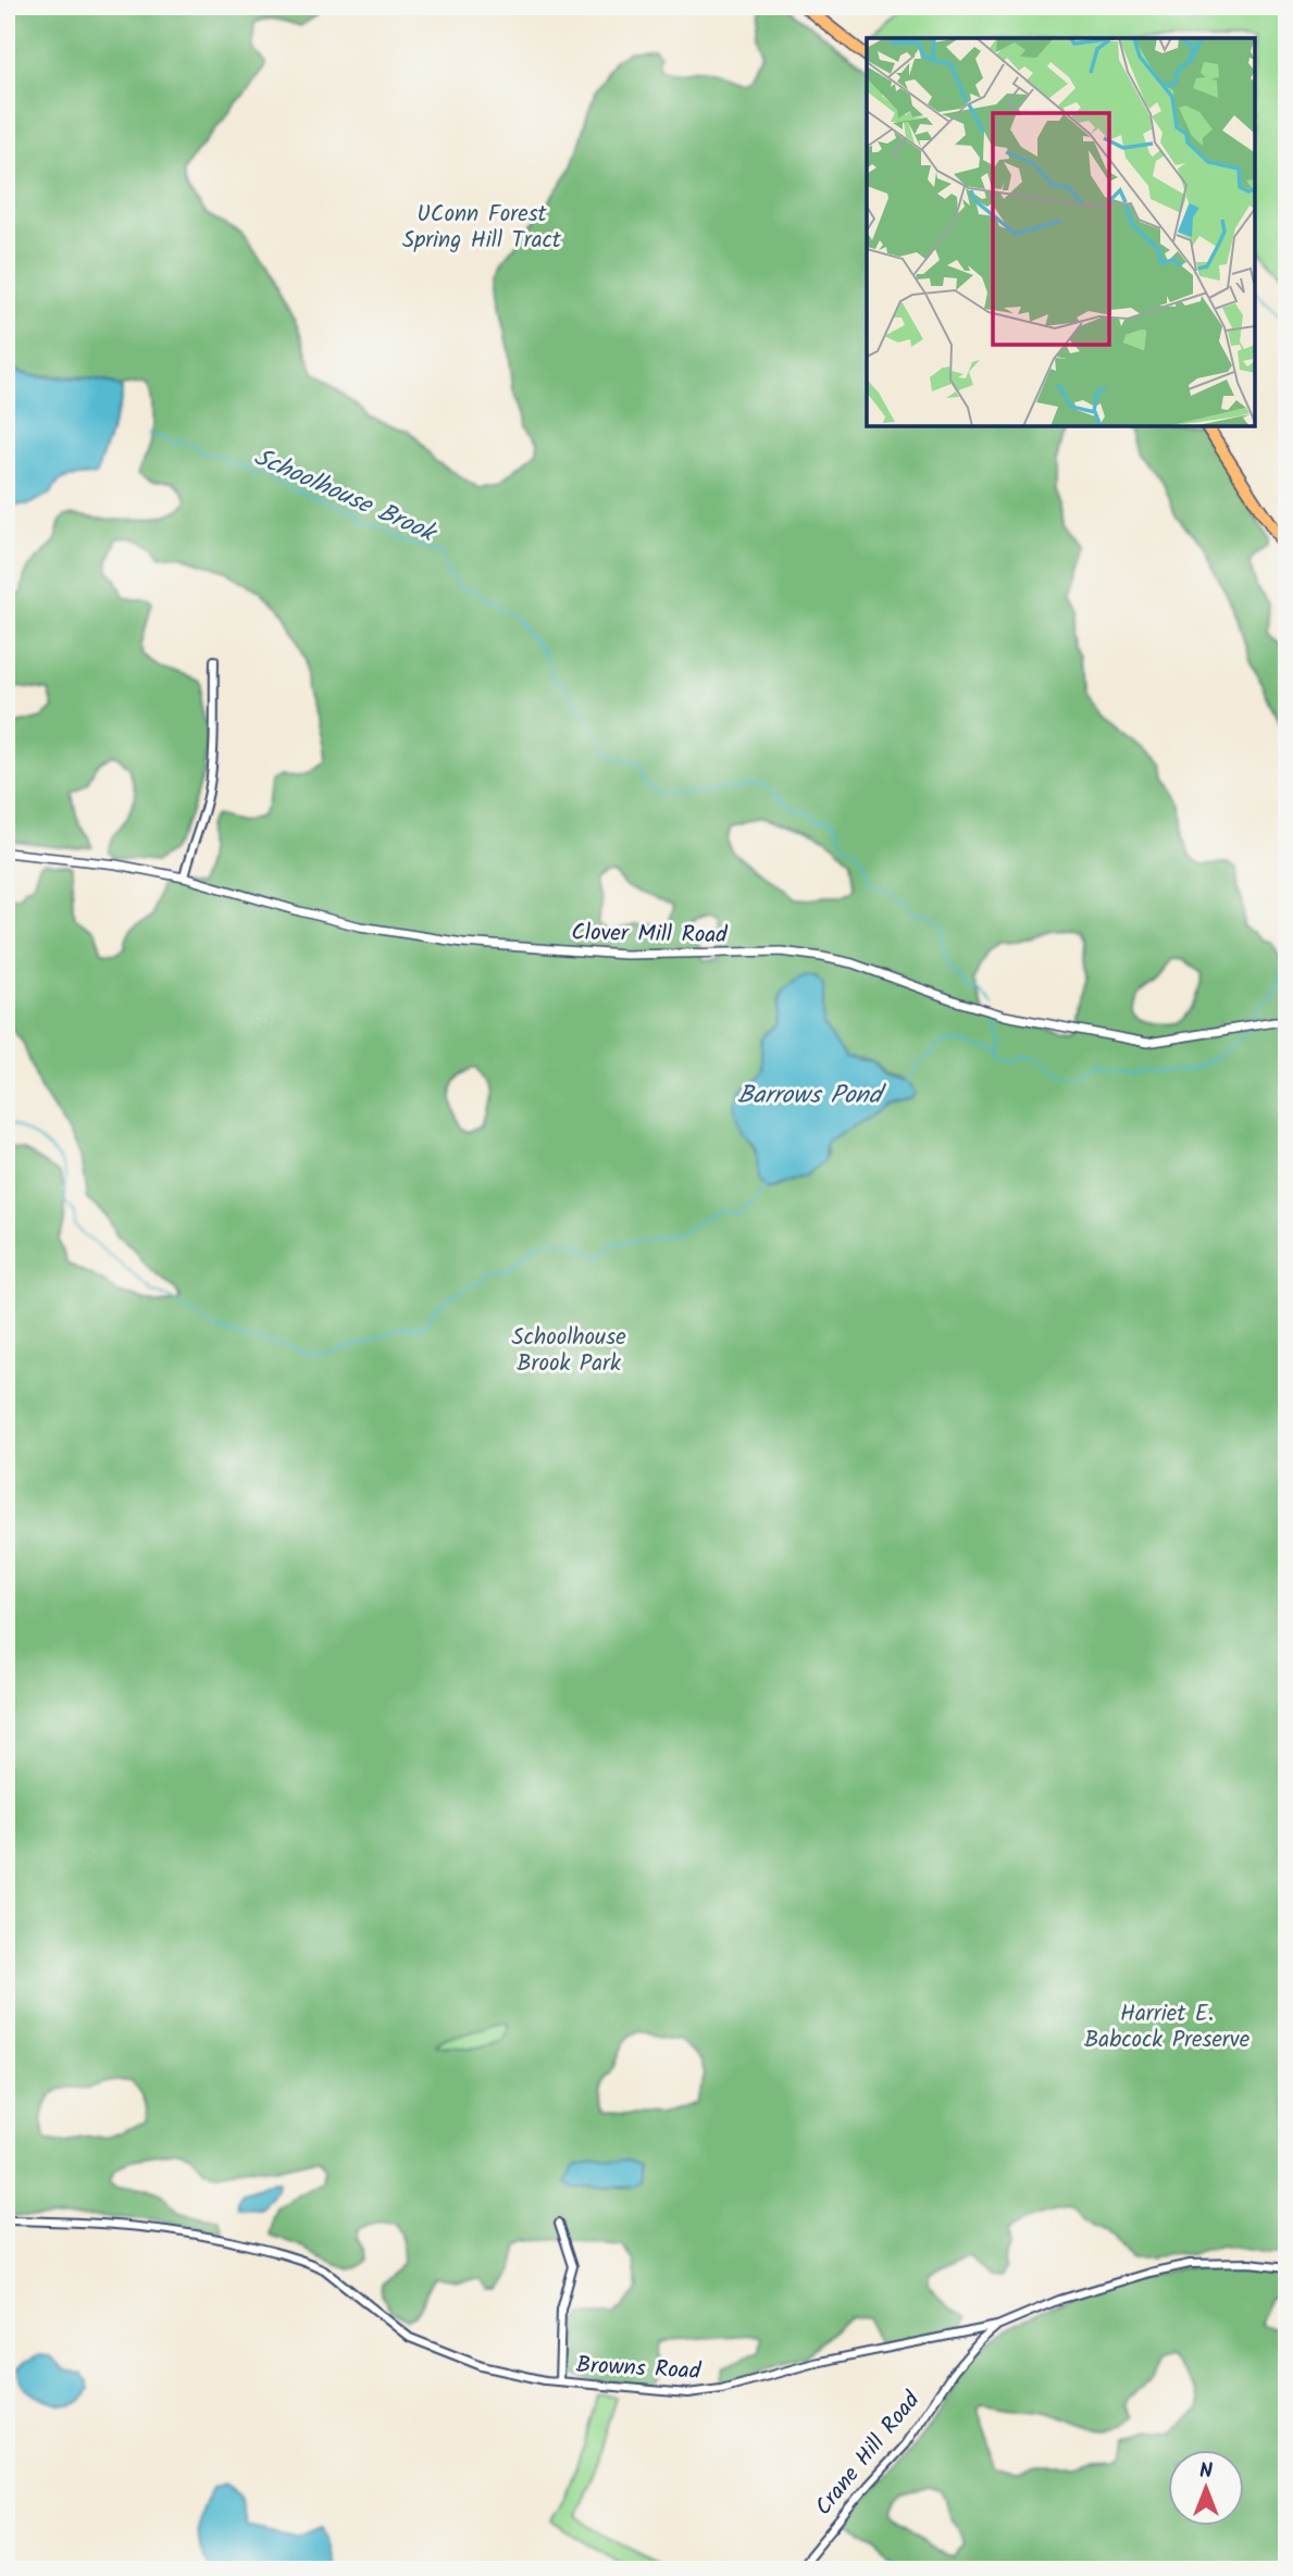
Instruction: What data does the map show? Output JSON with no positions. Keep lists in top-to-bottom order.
{
  "streets": {
    "street": ["Clover Mill Road", "Browns Road", "Crane Hill Road"]
  },
  "crossings": [
    ["Browns Road", "Crane Hill Road"]
  ],
  "water": ["Schoolhouse Brook", "Barrows Pond"],
  "parks": ["UConn Forest Spring Hill Tract", "Schoolhouse Brook Park", "Harriet E. Babcock Preserve"],
  "north": "top"
}
